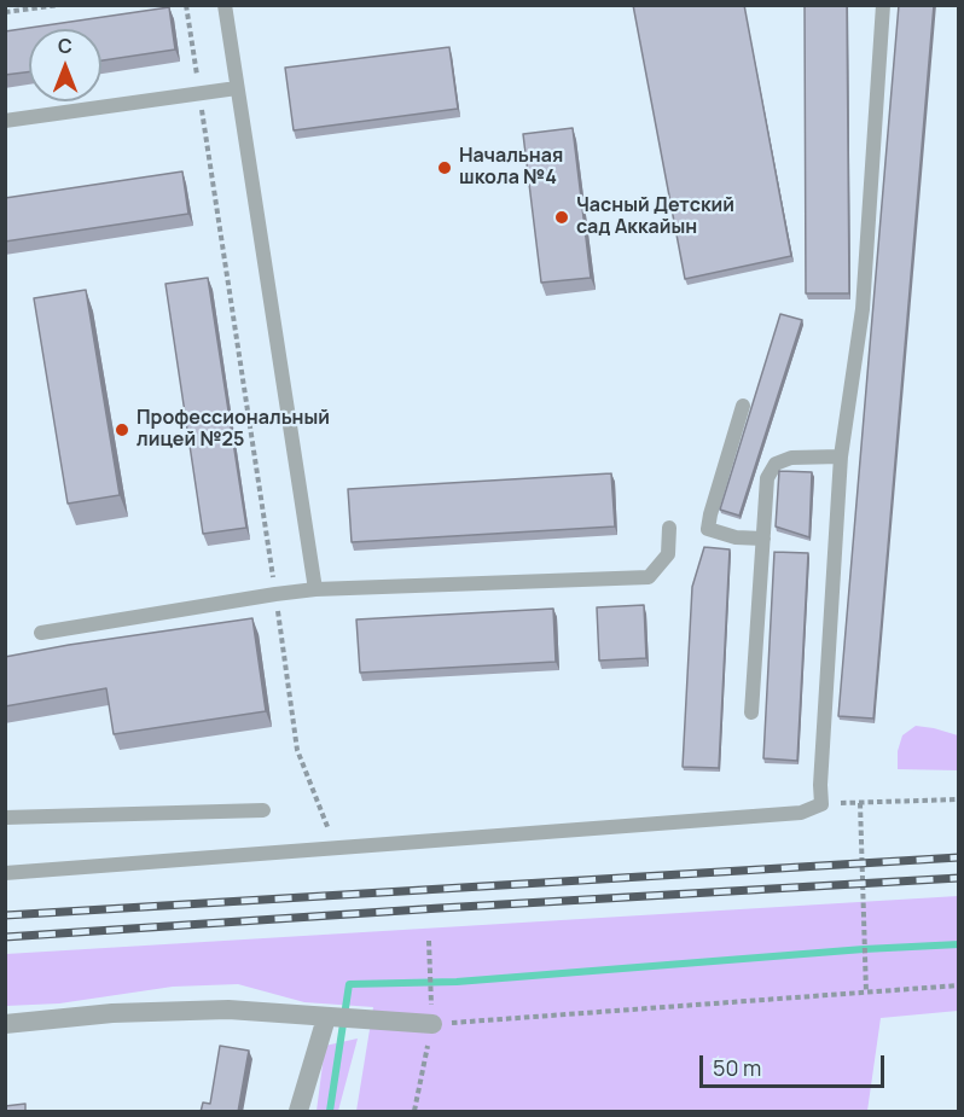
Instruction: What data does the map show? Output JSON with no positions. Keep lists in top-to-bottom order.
{
  "places": ["Начальная школа №4", "Часный Детский сад Аккайын", "Профессиональный лицей №25"],
  "scale_bar": "50 m",
  "north": "top"
}
